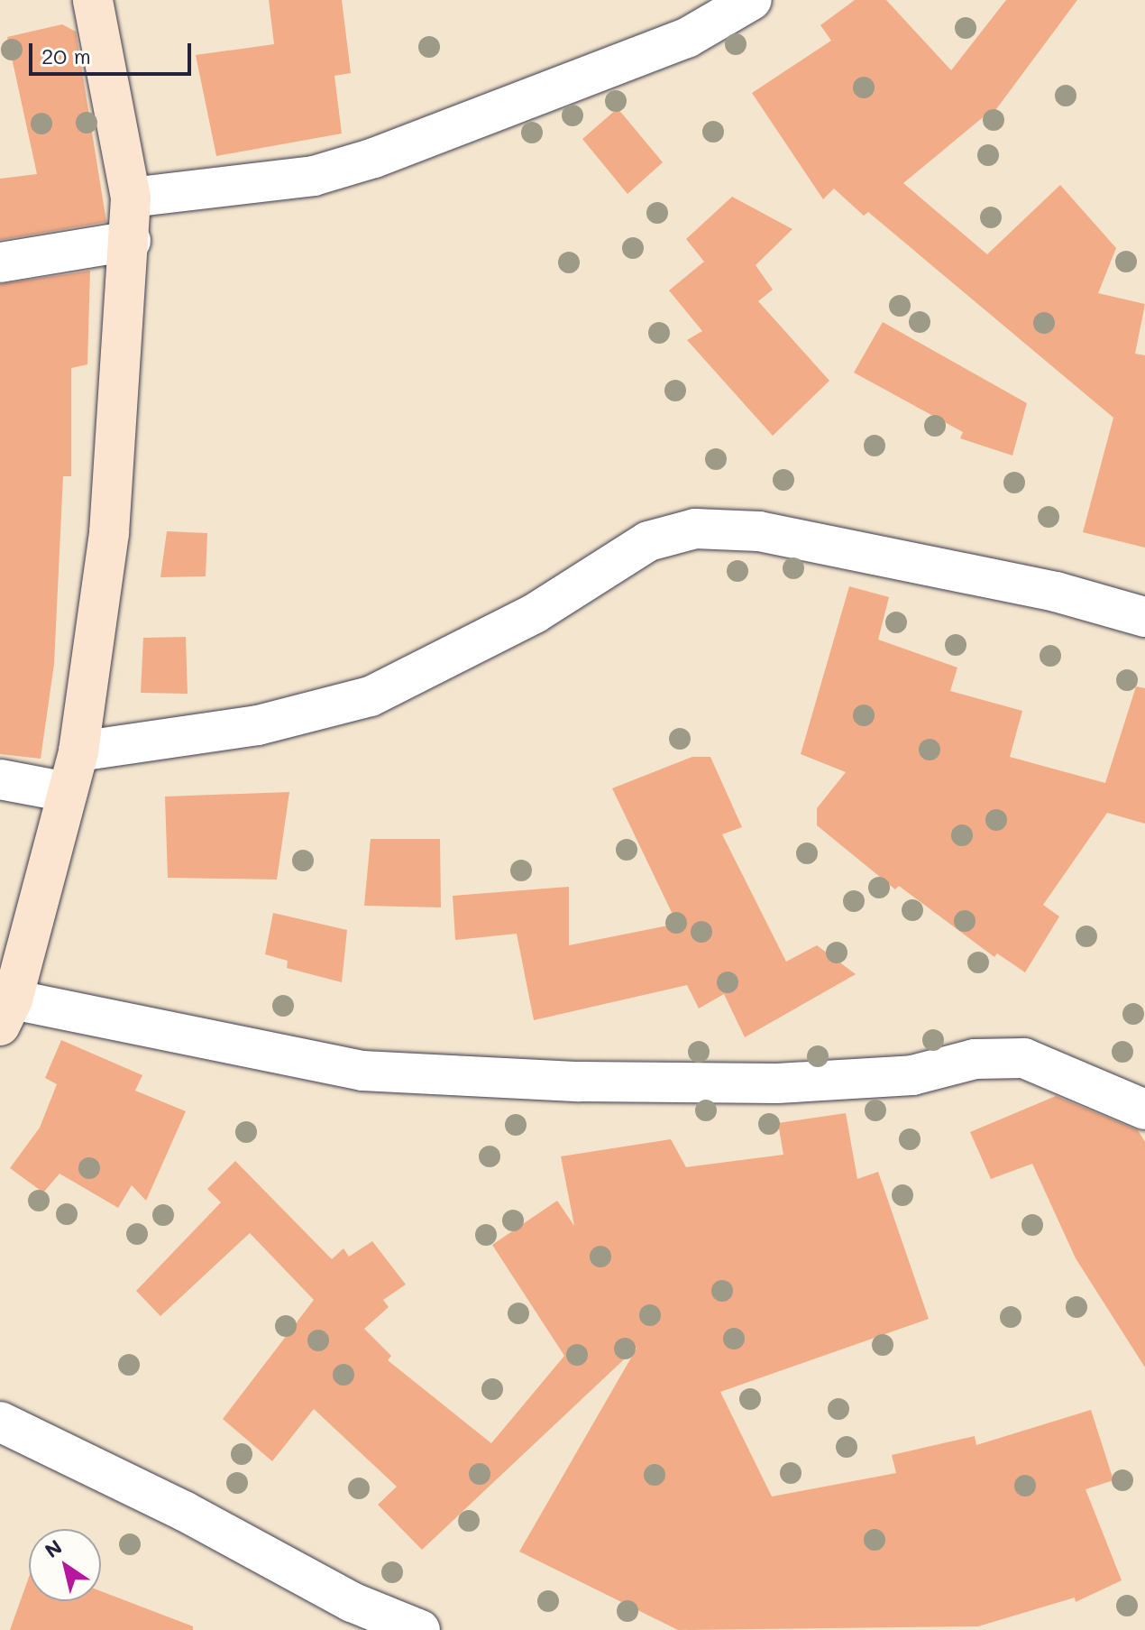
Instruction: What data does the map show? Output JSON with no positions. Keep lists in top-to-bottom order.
{
  "scale_bar": "20 m",
  "north": "top left"
}
